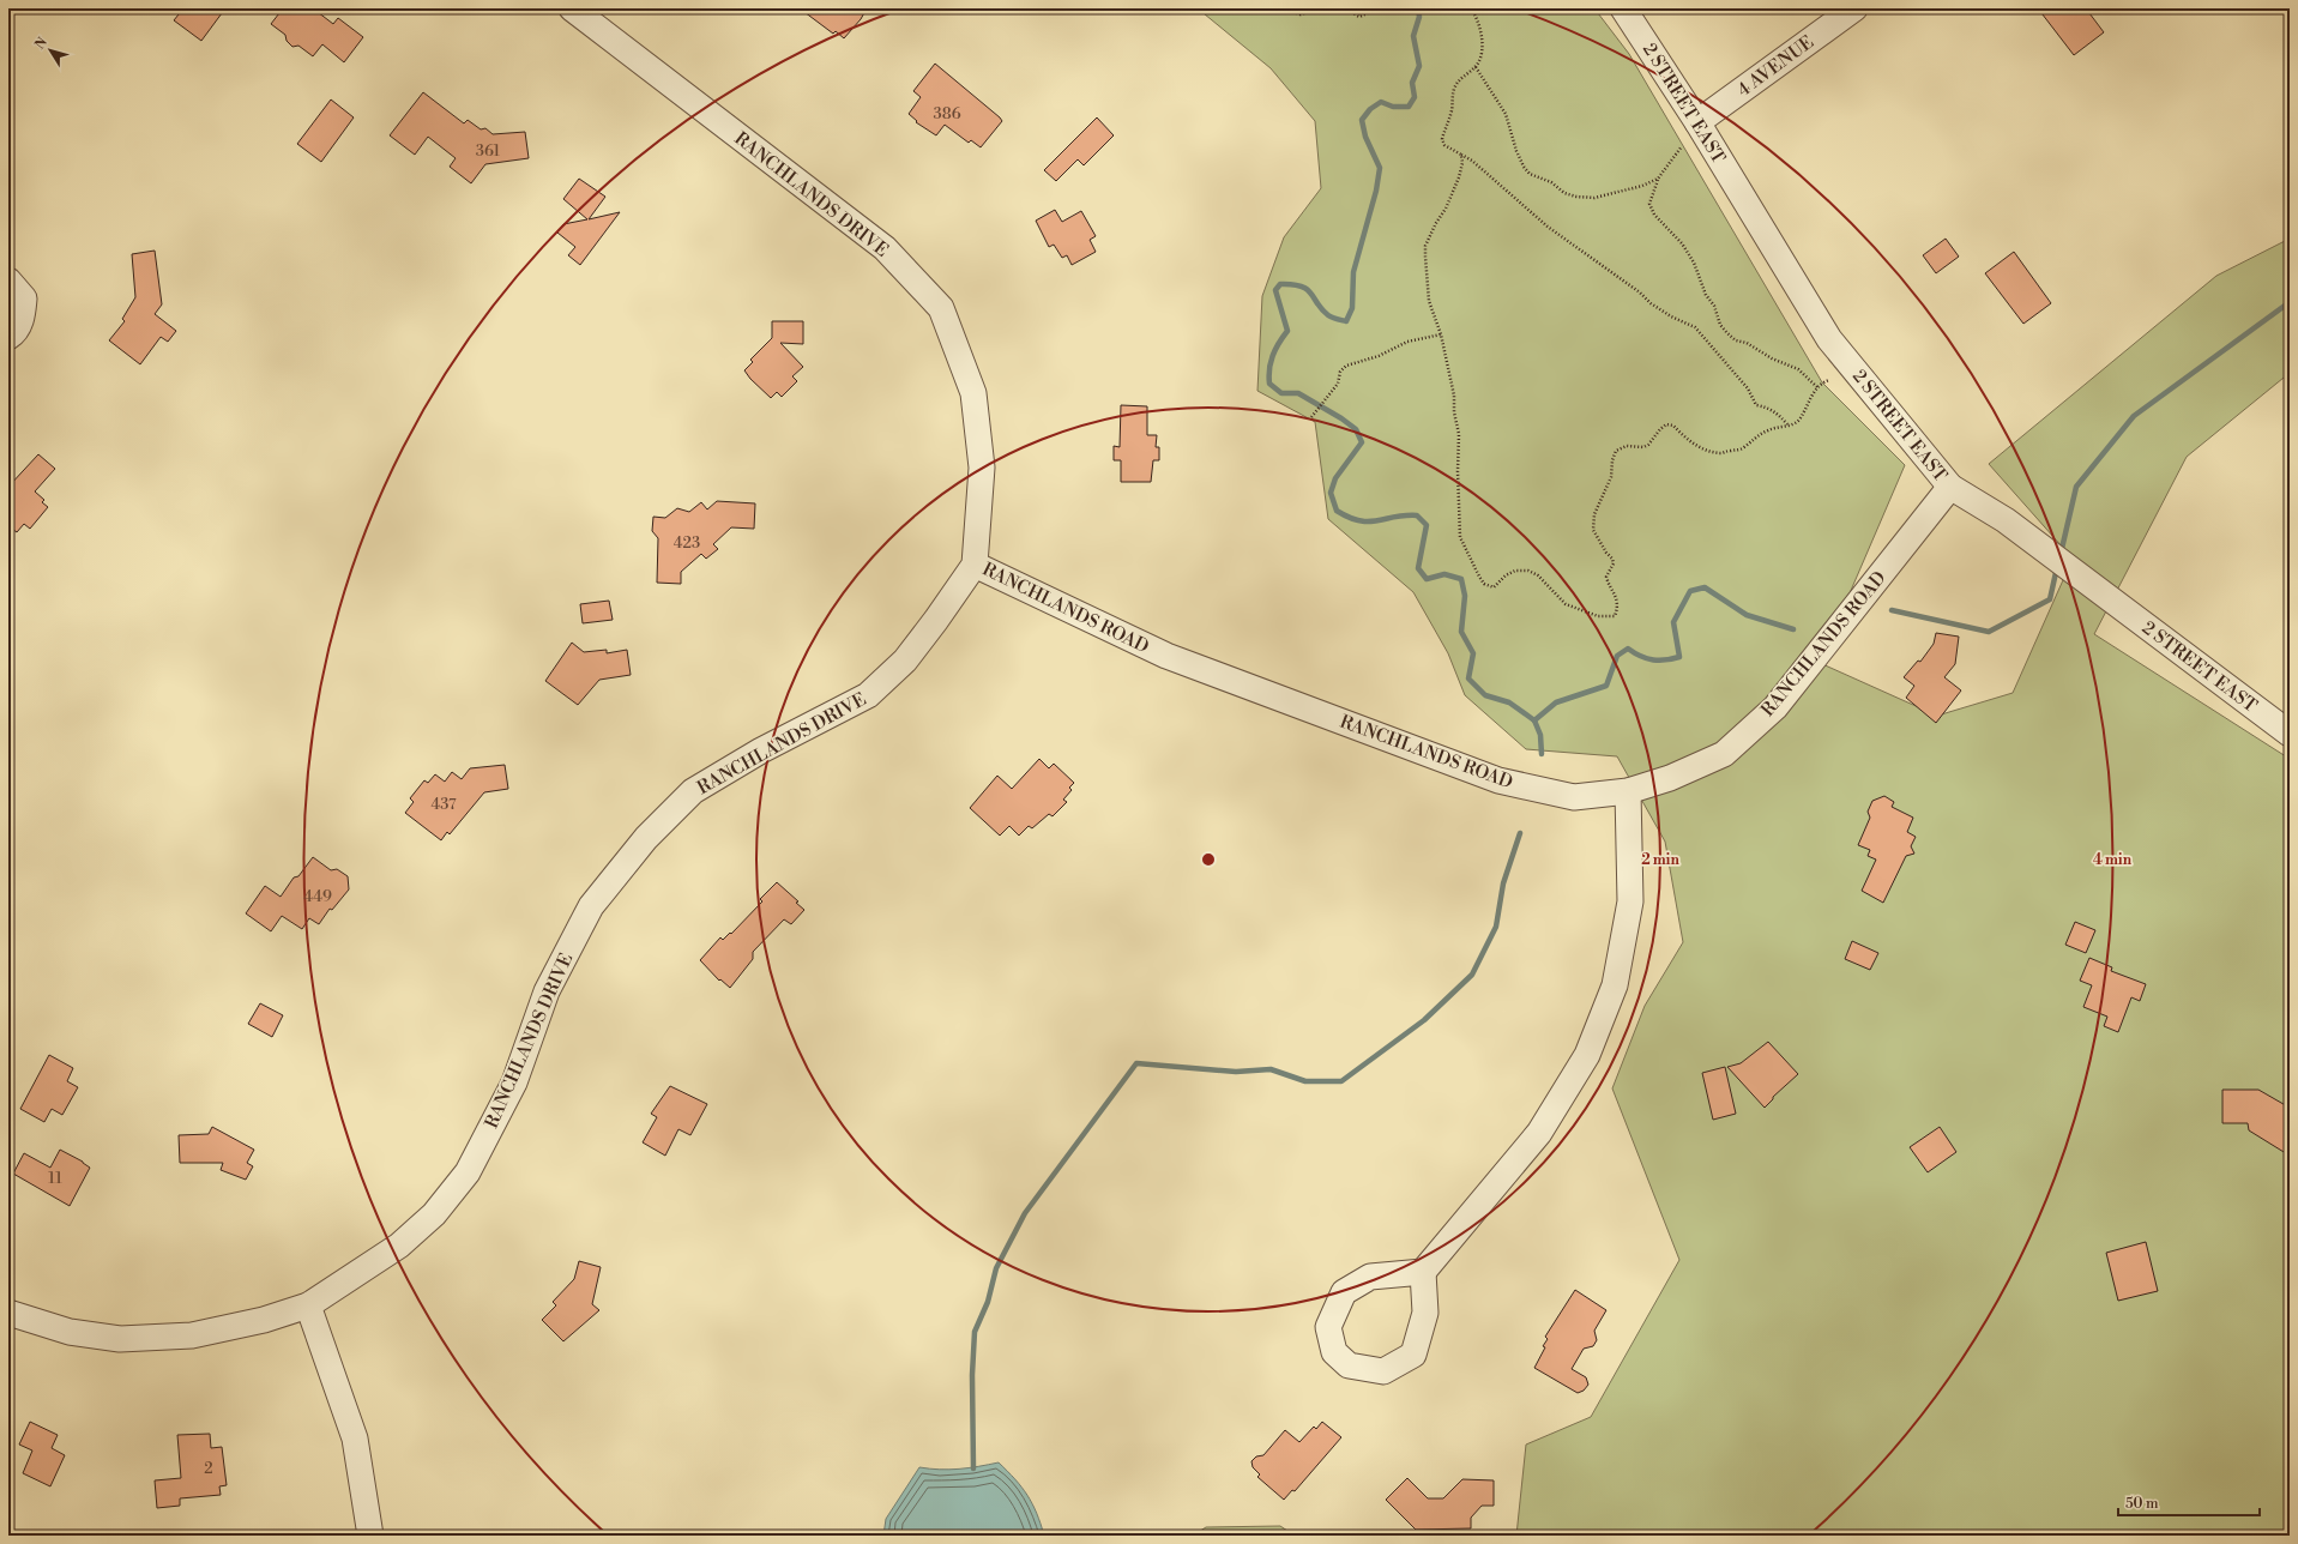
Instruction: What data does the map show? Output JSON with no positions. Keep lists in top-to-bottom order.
{
  "streets": {
    "street": [
      "4 AVENUE",
      "2 STREET EAST",
      "RANCHLANDS DRIVE",
      "RANCHLANDS ROAD"
    ]
  },
  "crossings": [
    ["4 AVENUE", "2 STREET EAST"],
    ["2 STREET EAST", "RANCHLANDS ROAD"],
    ["RANCHLANDS DRIVE", "RANCHLANDS ROAD"]
  ],
  "house_numbers": [
    "386",
    "361",
    "423",
    "437",
    "449",
    "11",
    "2"
  ],
  "scale_bar": "50 m",
  "north": "top left",
  "rings": ["2 min", "4 min"]
}
